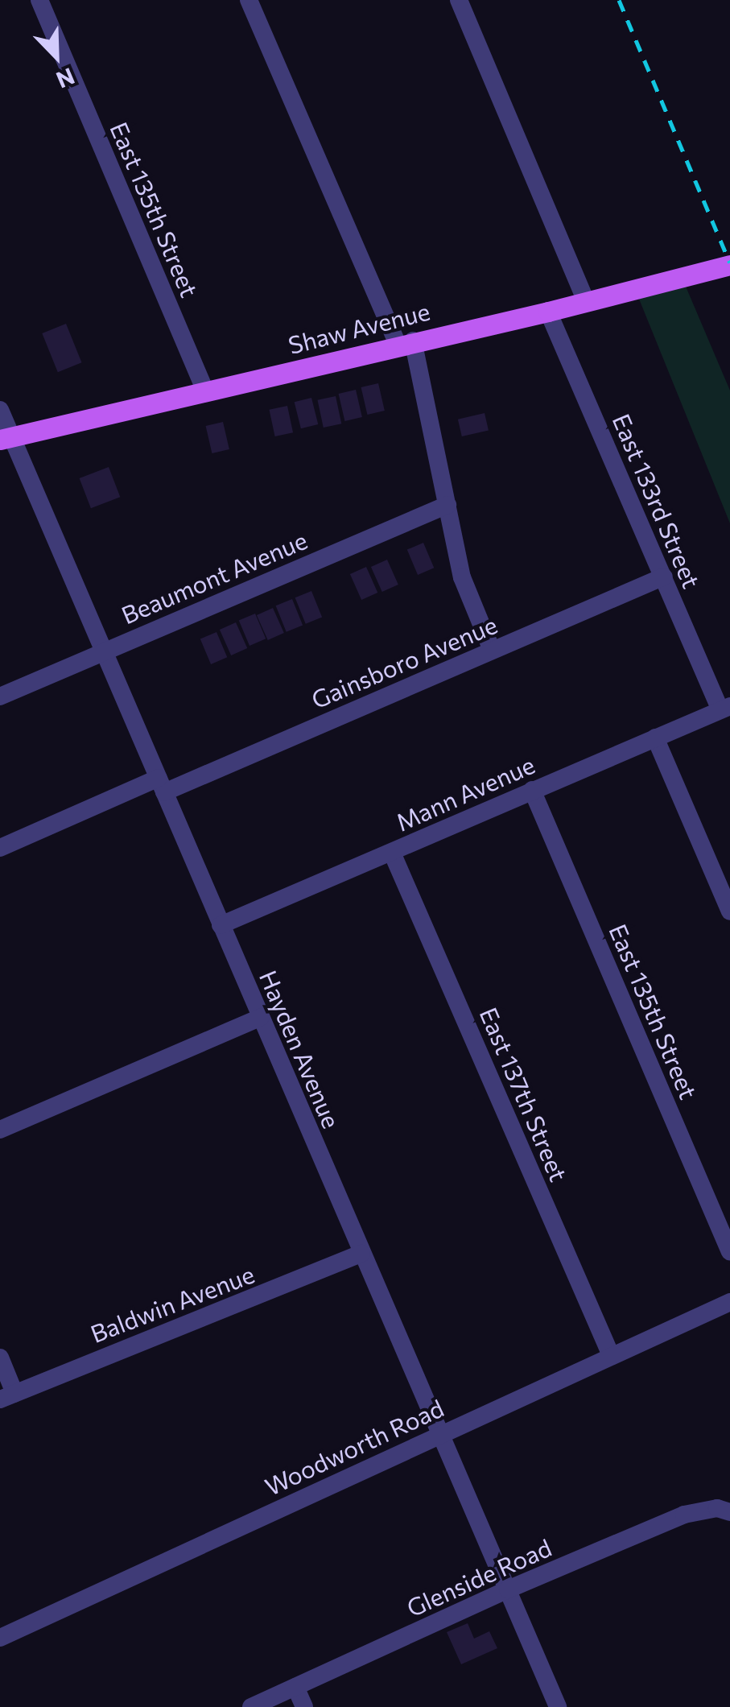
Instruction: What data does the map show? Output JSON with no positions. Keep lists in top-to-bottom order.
{
  "streets": {
    "main road": ["Shaw Avenue"],
    "street": [
      "East 135th Street",
      "East 133rd Street",
      "Beaumont Avenue",
      "Gainsboro Avenue",
      "Mann Avenue",
      "Hayden Avenue",
      "East 137th Street",
      "Baldwin Avenue",
      "Woodworth Road",
      "Glenside Road"
    ]
  },
  "crossings": [
    ["East 135th Street", "Shaw Avenue"],
    ["East 135th Street", "Mann Avenue"],
    ["Shaw Avenue", "East 133rd Street"],
    ["Shaw Avenue", "Hayden Avenue"],
    ["East 133rd Street", "Gainsboro Avenue"],
    ["East 133rd Street", "Mann Avenue"],
    ["Beaumont Avenue", "Hayden Avenue"],
    ["Gainsboro Avenue", "Hayden Avenue"],
    ["Mann Avenue", "Hayden Avenue"],
    ["Mann Avenue", "East 137th Street"],
    ["Hayden Avenue", "Baldwin Avenue"],
    ["Hayden Avenue", "Woodworth Road"],
    ["Hayden Avenue", "Glenside Road"],
    ["East 137th Street", "Woodworth Road"]
  ],
  "north": "bottom right"
}
